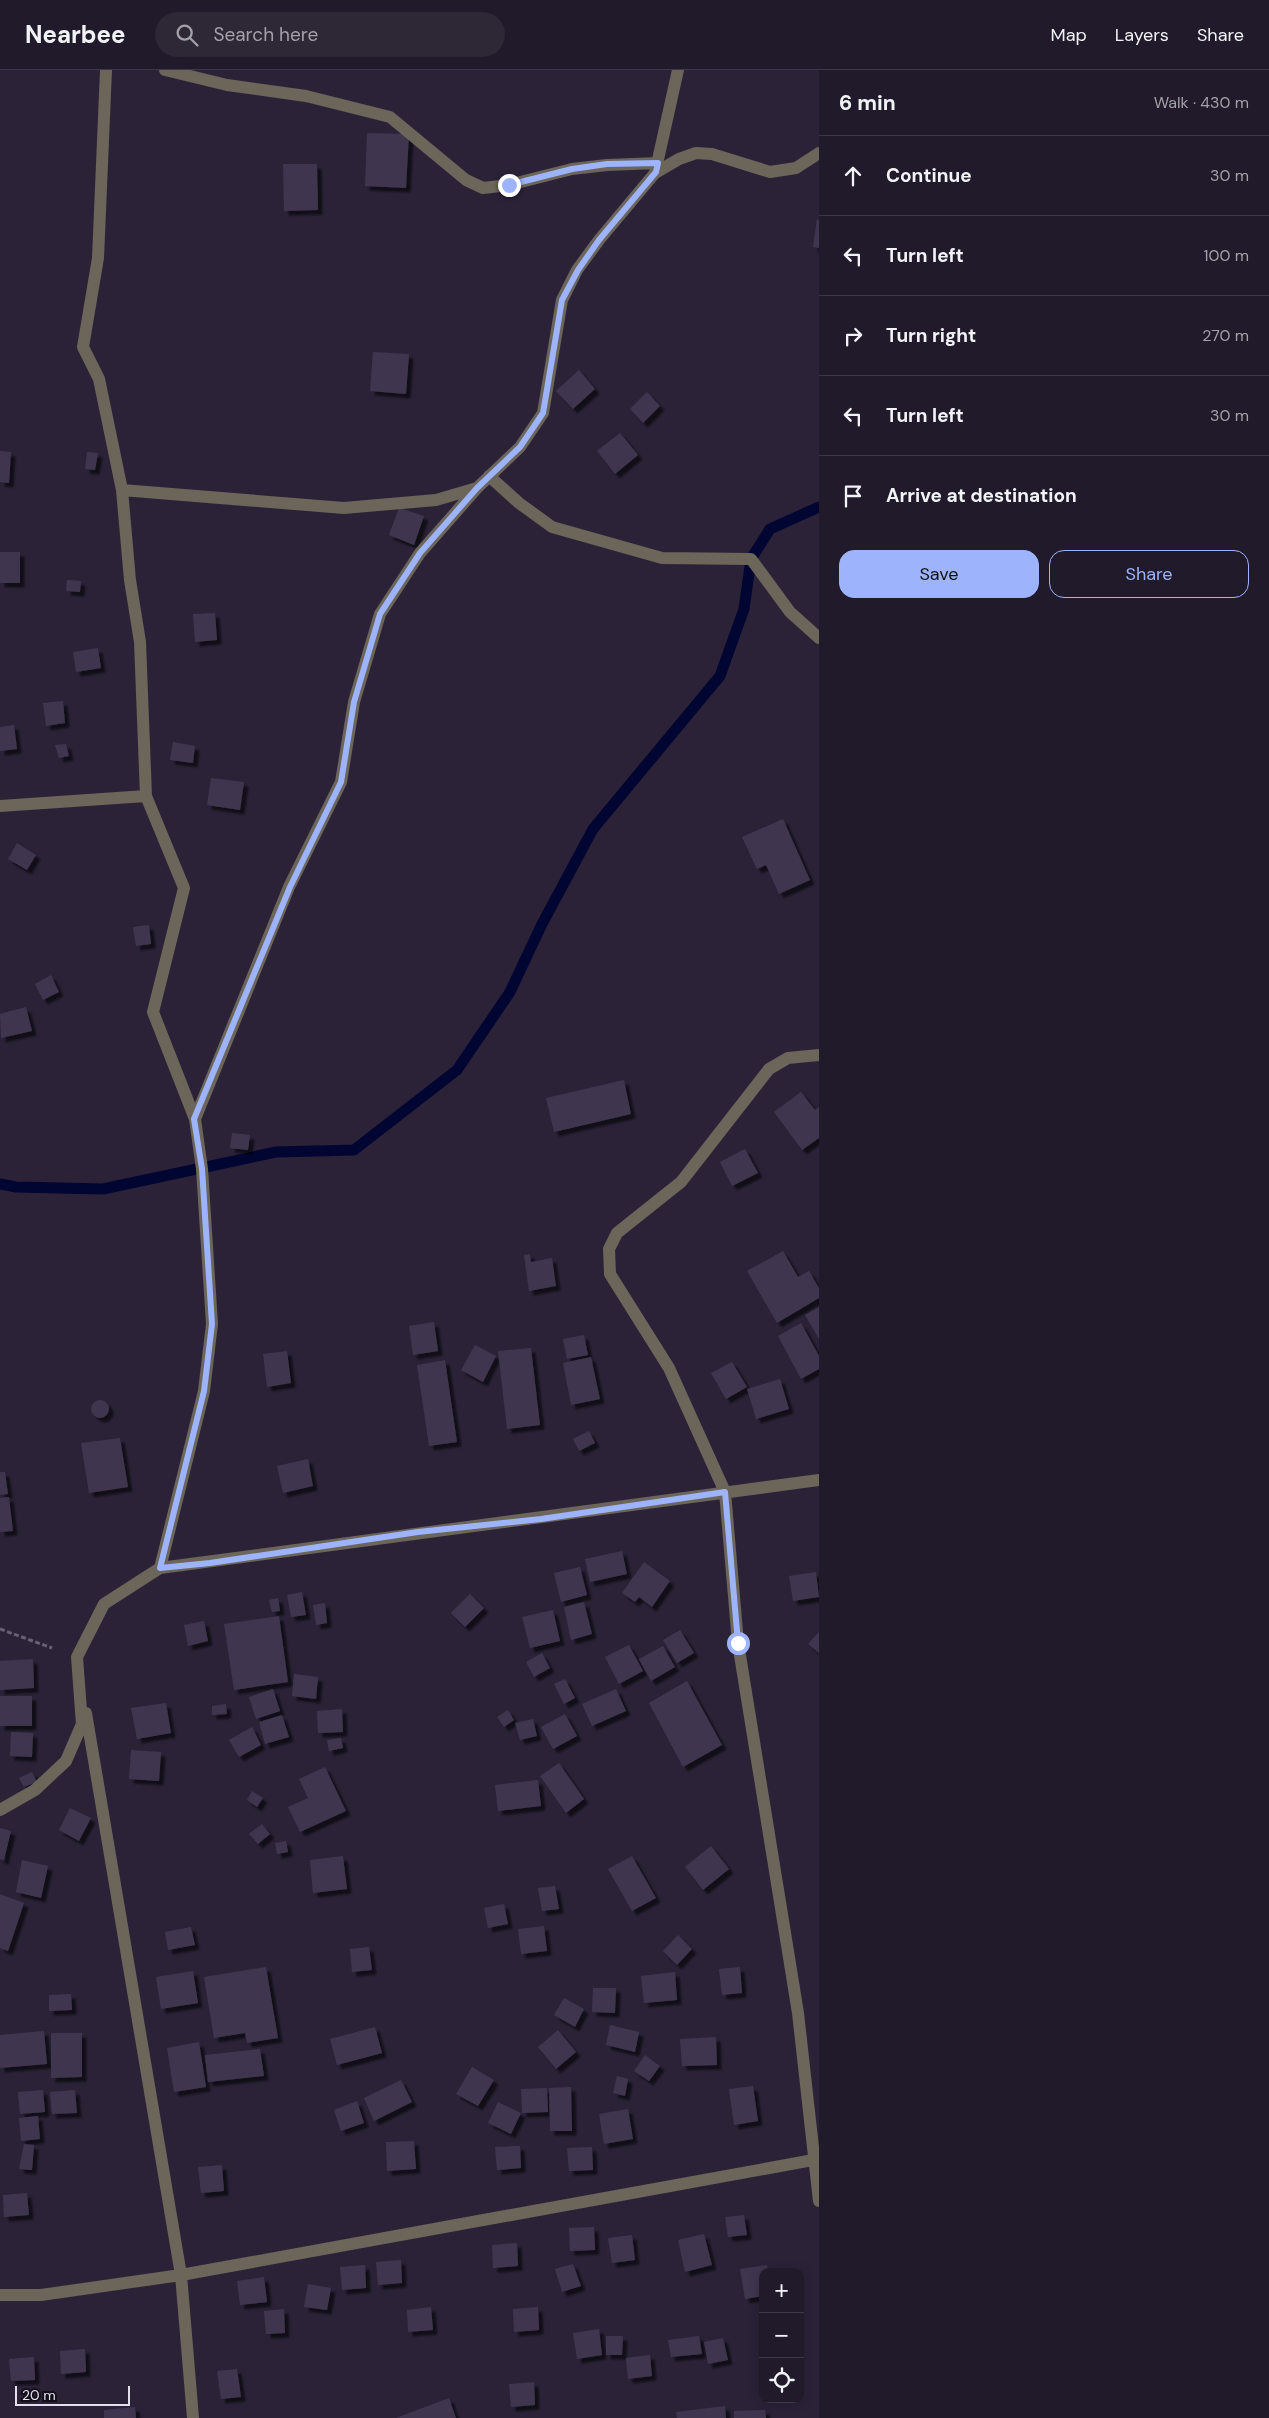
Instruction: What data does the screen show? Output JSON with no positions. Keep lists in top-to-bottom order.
{
  "scale_bar": "20 m",
  "page": {
    "header": "Nearbee",
    "search": "Search here",
    "nav": ["Map", "Layers", "Share"],
    "heading": ["6 min", "Walk · 430 m"],
    "list": [
      ["Continue", "30 m"],
      ["Turn left", "100 m"],
      ["Turn right", "270 m"],
      ["Turn left", "30 m"],
      "Arrive at destination"
    ],
    "buttons": ["Save", "Share"],
    "map_buttons": ["+", "−"],
    "scale": "20 m"
  }
}
